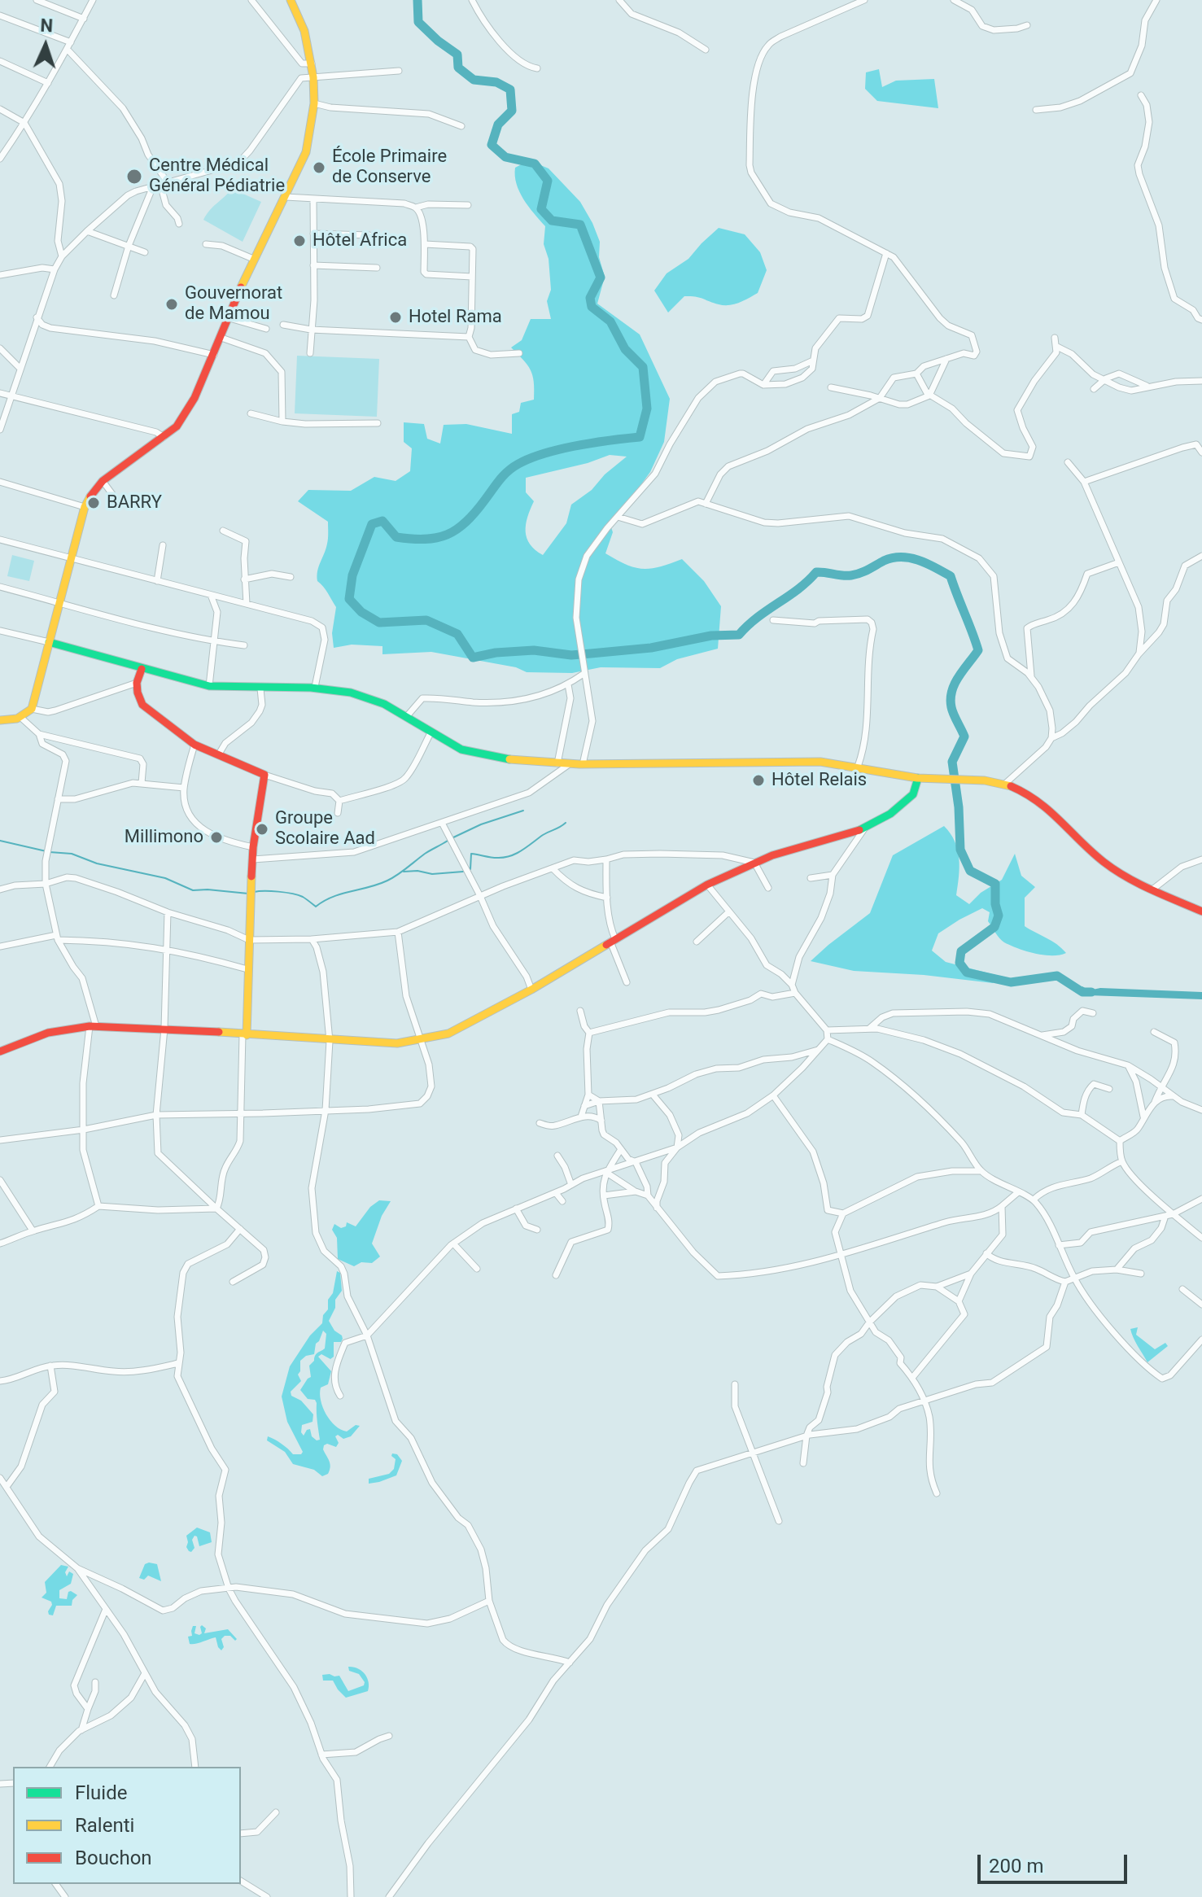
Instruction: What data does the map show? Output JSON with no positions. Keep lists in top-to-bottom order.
{
  "places": [
    "École Primaire de Conserve",
    "Centre Médical Général Pédiatrie",
    "Hôtel Africa",
    "Gouvernorat de Mamou",
    "Hotel Rama",
    "BARRY",
    "Hôtel Relais",
    "Groupe Scolaire Aad",
    "Millimono"
  ],
  "legend": ["Fluide", "Ralenti", "Bouchon"],
  "scale_bar": "200 m",
  "north": "top"
}
